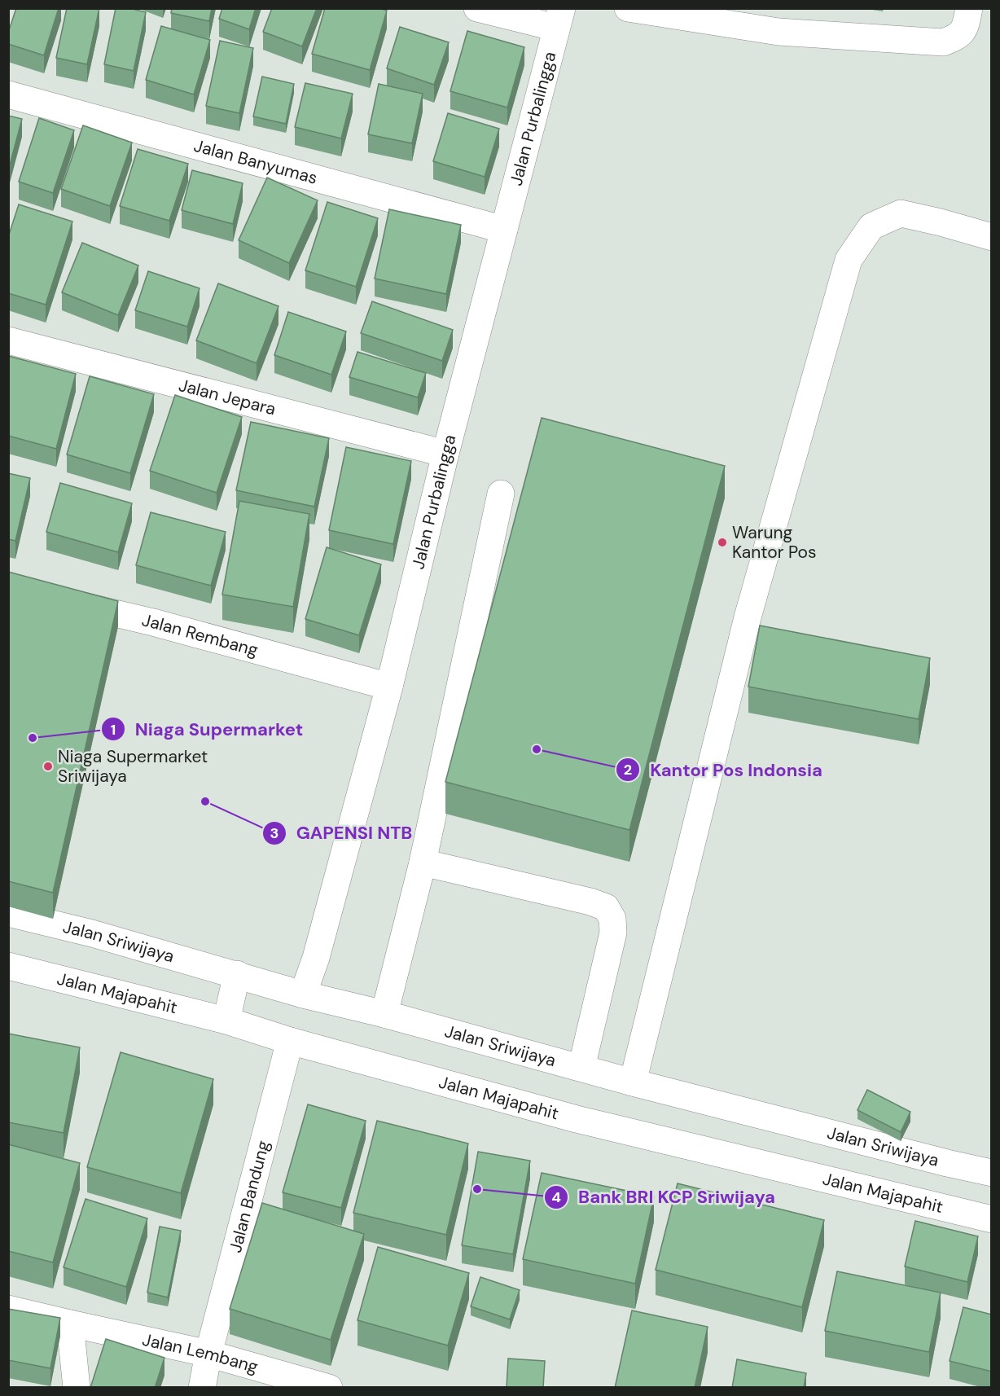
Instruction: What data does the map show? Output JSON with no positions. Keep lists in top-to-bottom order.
{
  "streets": {
    "street": [
      "Jalan Purbalingga",
      "Jalan Banyumas",
      "Jalan Jepara",
      "Jalan Rembang",
      "Jalan Sriwijaya",
      "Jalan Majapahit",
      "Jalan Bandung",
      "Jalan Lembang"
    ]
  },
  "crossings": [
    ["Jalan Purbalingga", "Jalan Banyumas"],
    ["Jalan Purbalingga", "Jalan Jepara"],
    ["Jalan Purbalingga", "Jalan Rembang"],
    ["Jalan Purbalingga", "Jalan Sriwijaya"],
    ["Jalan Majapahit", "Jalan Bandung"],
    ["Jalan Bandung", "Jalan Lembang"]
  ],
  "places": [
    "Warung Kantor Pos",
    "Niaga Supermarket",
    "Kantor Pos Indonsia",
    "Niaga Supermarket Sriwijaya",
    "GAPENSI NTB",
    "Bank BRI KCP Sriwijaya"
  ]
}
